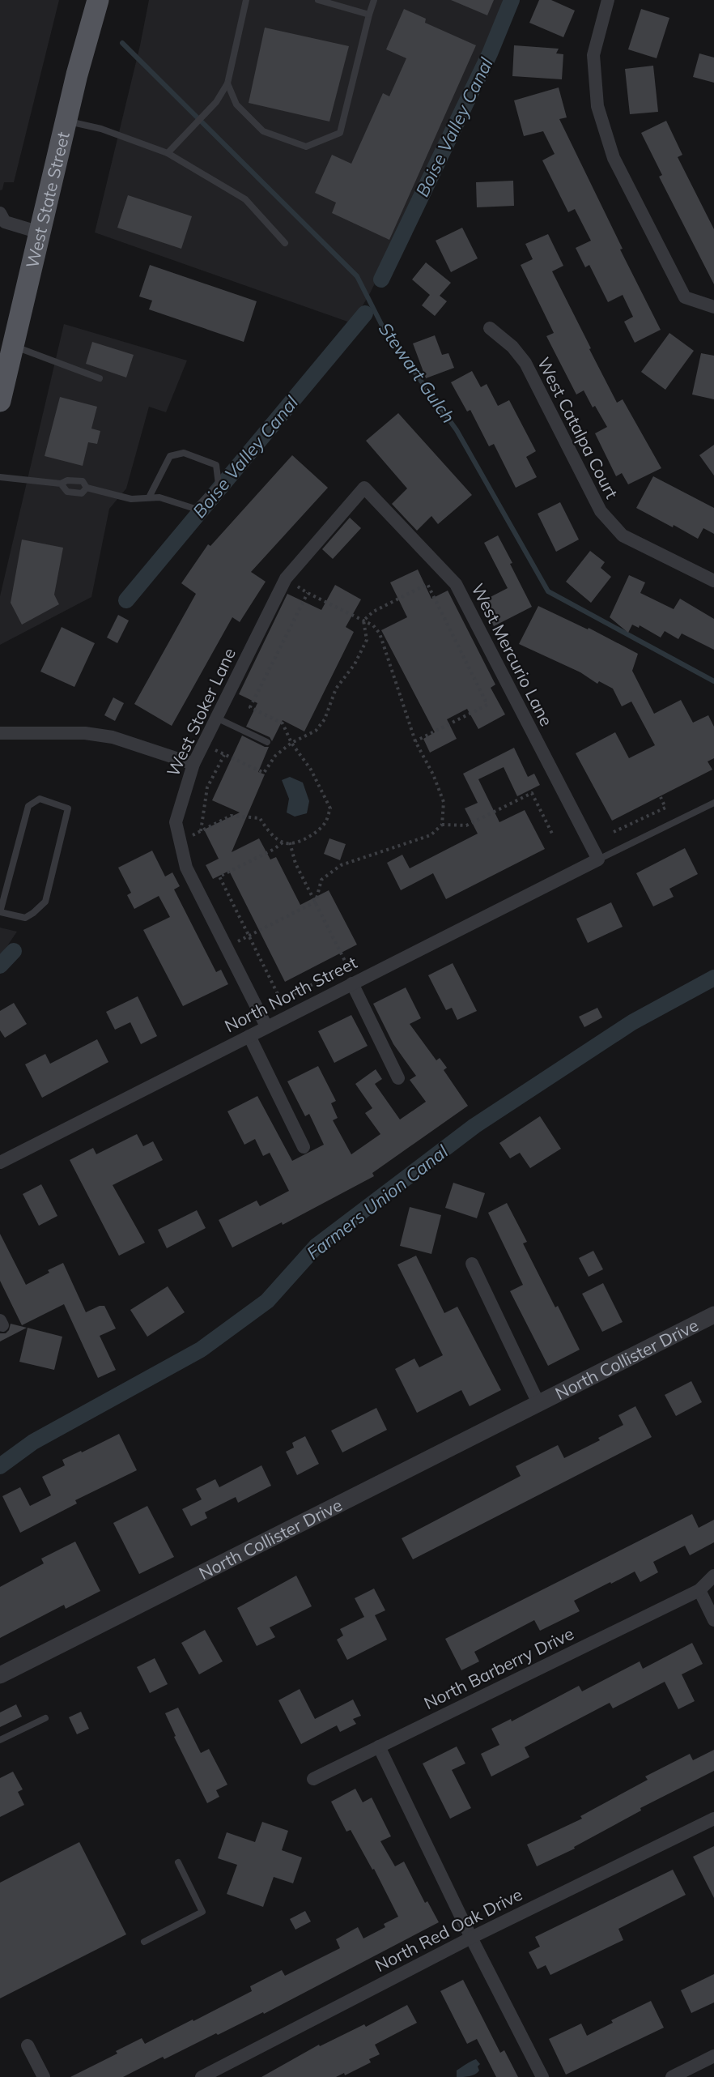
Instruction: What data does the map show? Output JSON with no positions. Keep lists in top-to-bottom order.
{
  "streets": {
    "main road": ["West State Street"],
    "street": [
      "West Catalpa Court",
      "West Mercurio Lane",
      "West Stoker Lane",
      "North North Street",
      "North Collister Drive",
      "North Barberry Drive",
      "North Red Oak Drive"
    ]
  },
  "crossings": [
    ["West Mercurio Lane", "West Stoker Lane"],
    ["West Mercurio Lane", "North North Street"],
    ["West Stoker Lane", "North North Street"]
  ],
  "water": ["Boise Valley Canal", "Stewart Gulch", "Farmers Union Canal"]
}
